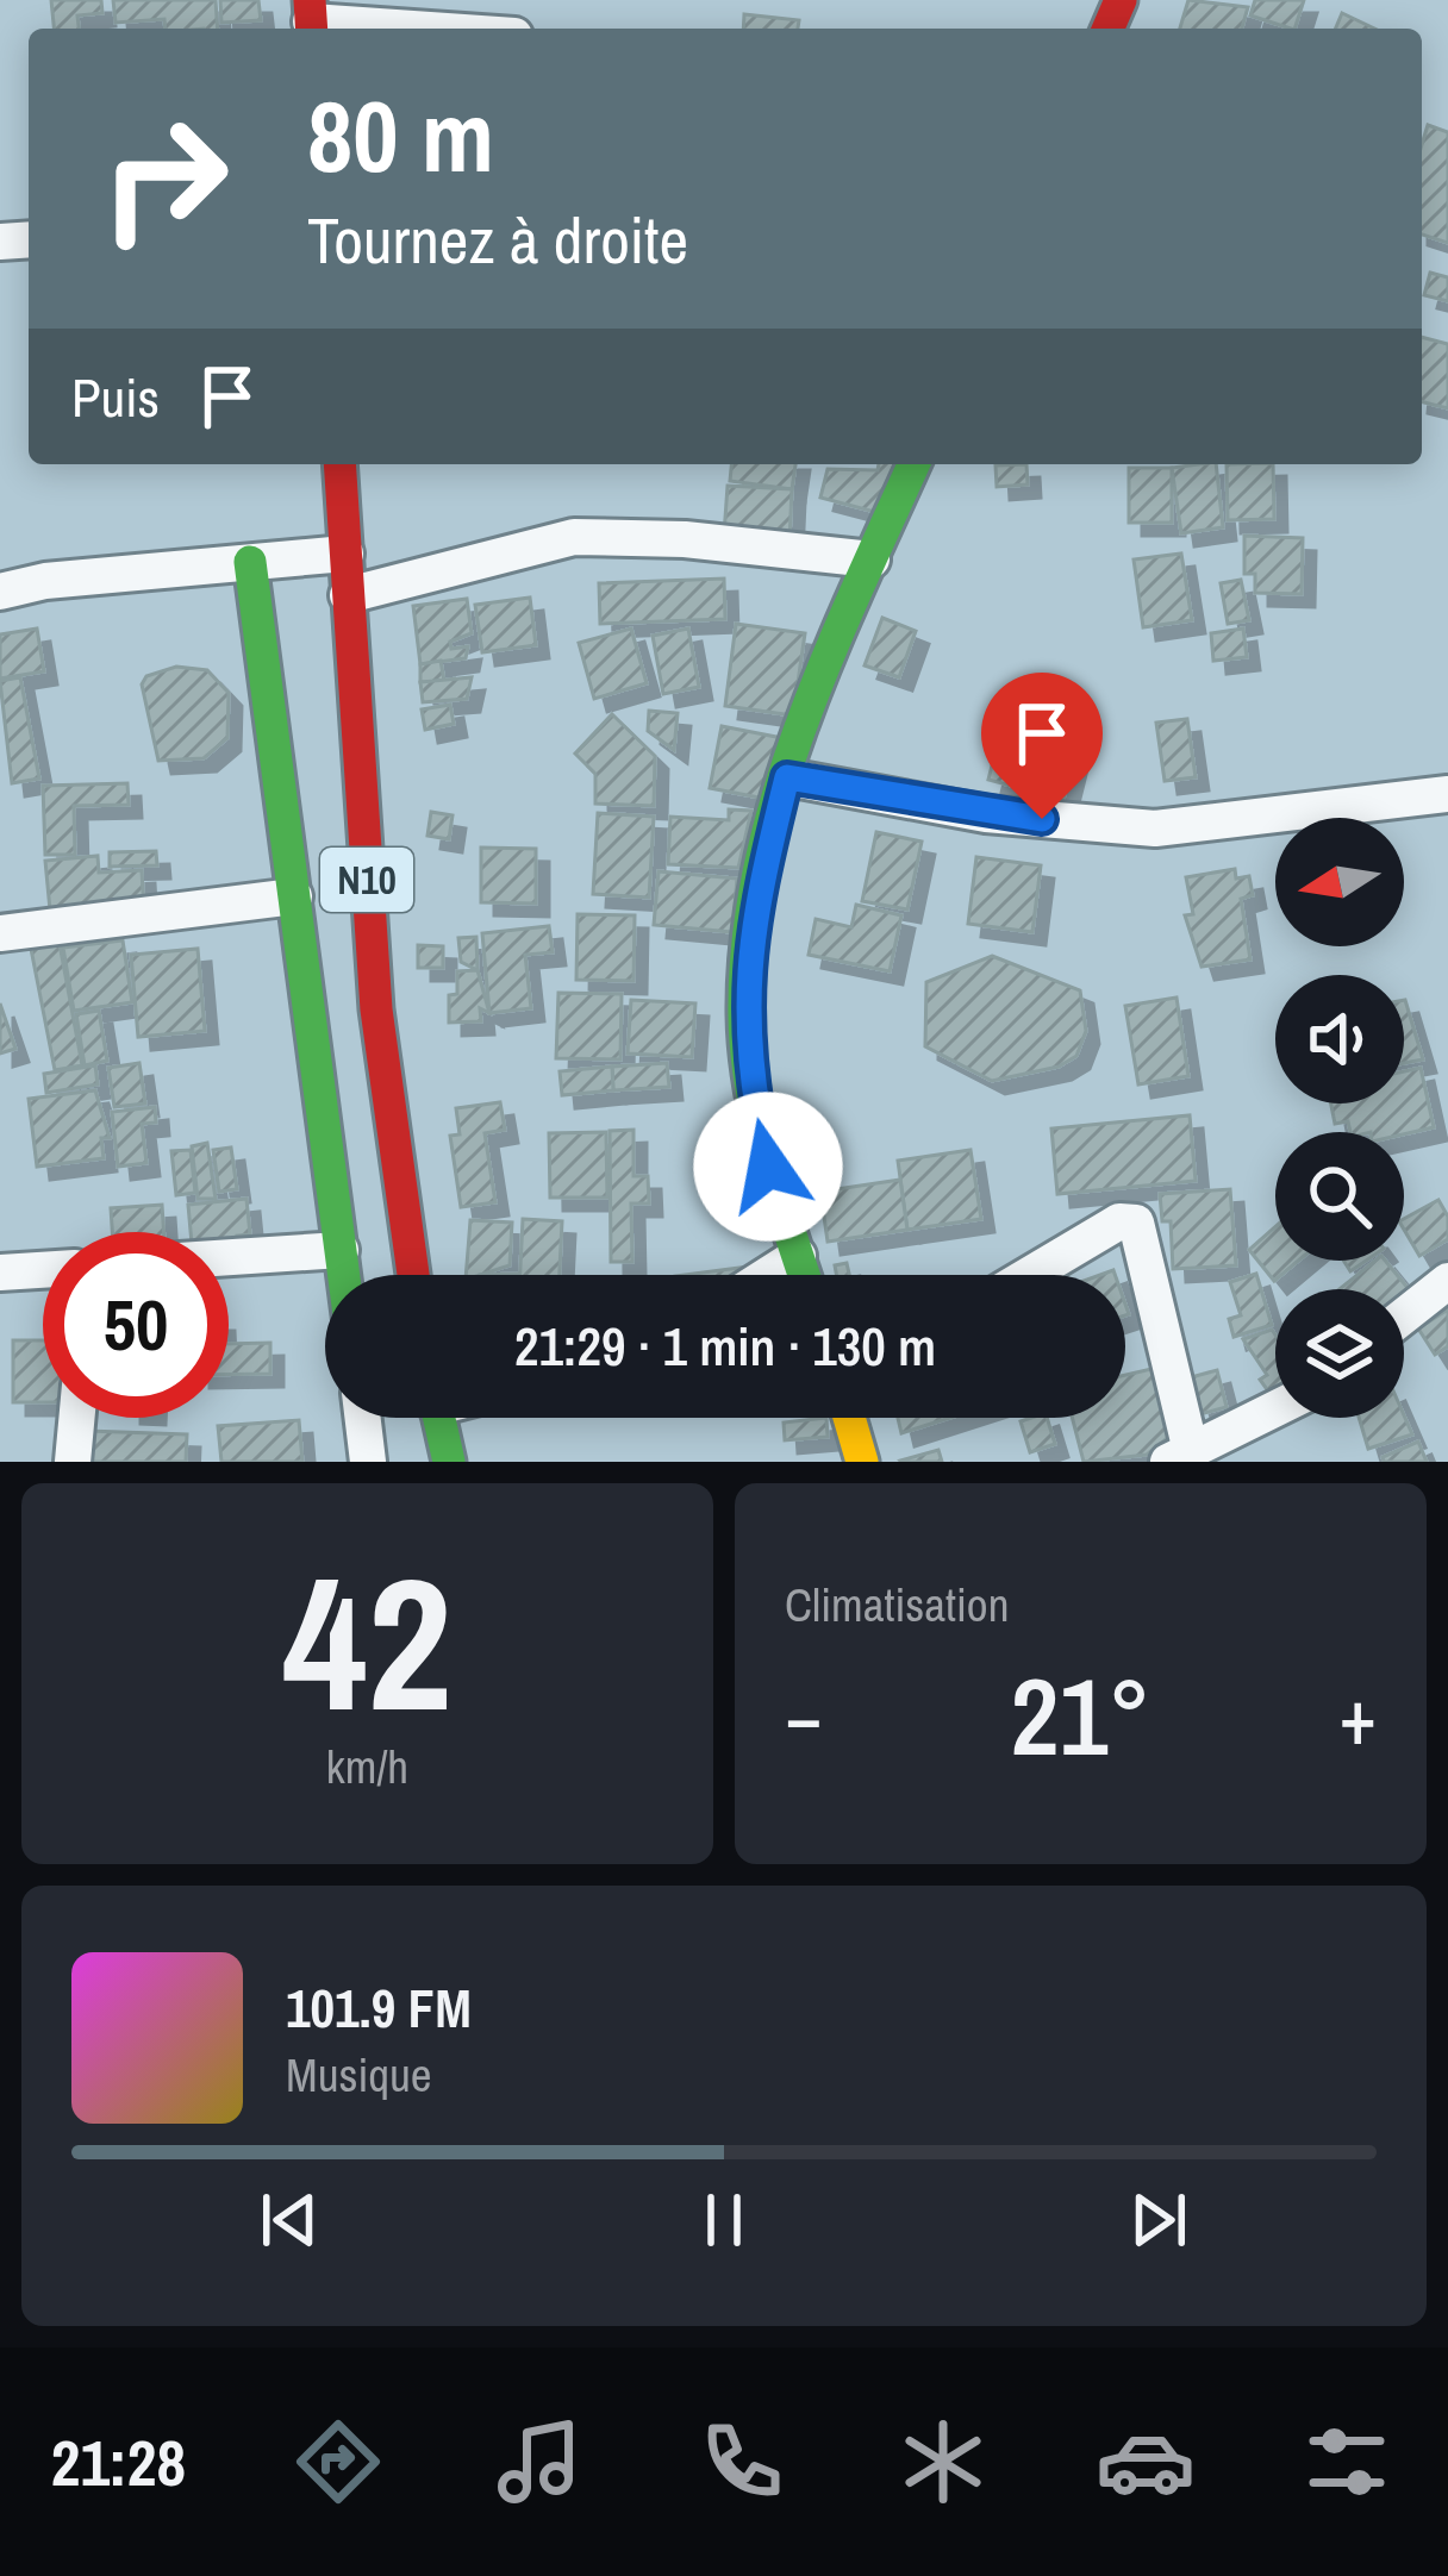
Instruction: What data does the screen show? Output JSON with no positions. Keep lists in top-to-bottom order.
{
  "streets": {
    "main road": ["N10"]
  },
  "north": "left",
  "page": {
    "turn": ["80 m", "Tournez à droite"],
    "then": "Puis",
    "limit": "50",
    "trip": "21:29 · 1 min · 130 m",
    "tile": [
      ["42", "km/h"],
      "Climatisation"
    ],
    "heat": ["−", "21°", "+"],
    "song": ["101.9 FM", "Musique"],
    "tabs": "21:28"
  }
}
